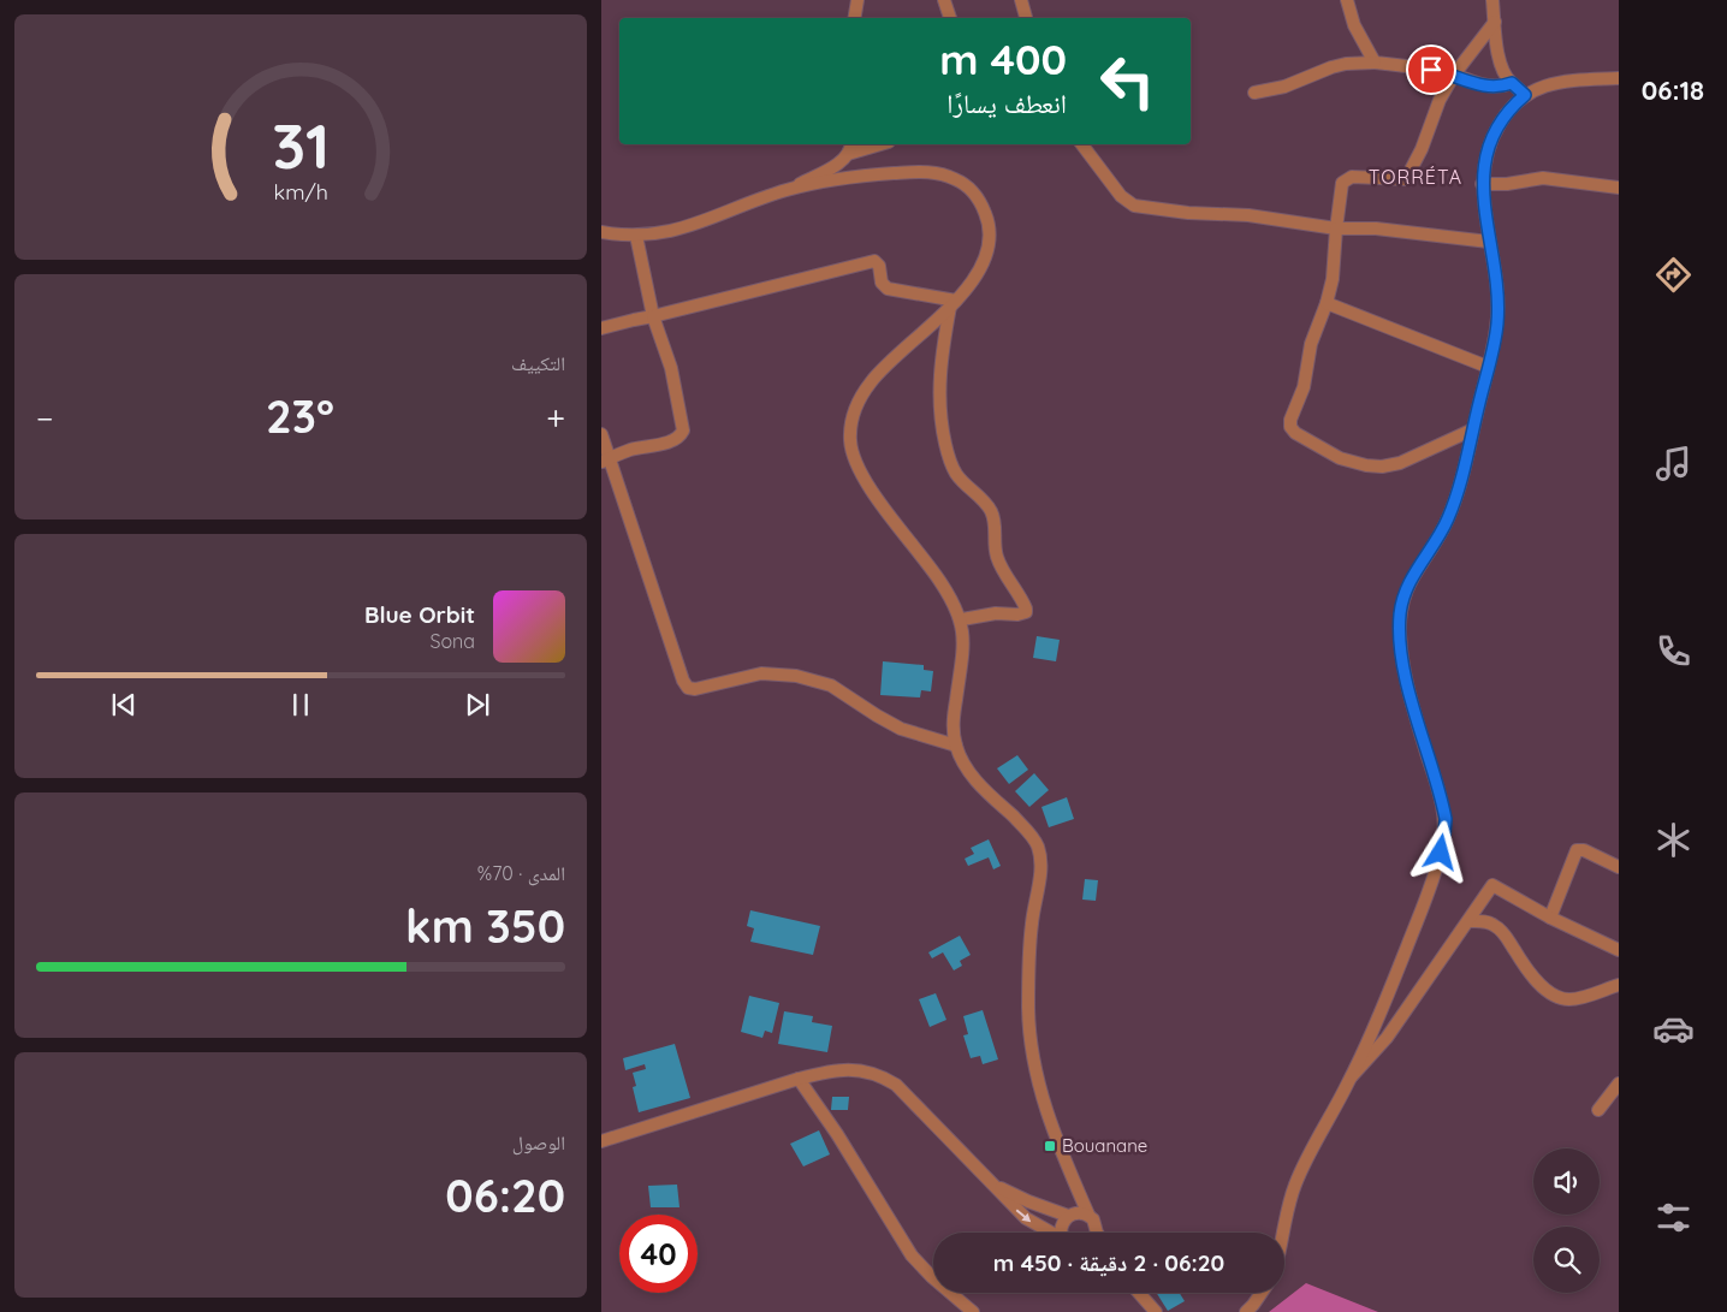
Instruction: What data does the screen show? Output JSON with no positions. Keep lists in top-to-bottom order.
{
  "districts": ["TORRÉTA"],
  "places": {
    "transit": ["Bouanane"]
  },
  "page": {
    "tabs": "06:18",
    "turn": ["400 m", "انعطف يسارًا"],
    "tile": [
      "التكييف",
      ["المدى · 70%", "350 km"],
      ["الوصول", "06:20"]
    ],
    "heat": ["−", "23°", "+"],
    "song": ["Blue Orbit", "Sona"],
    "limit": "40",
    "trip": "06:20 · 2 دقيقة · 450 m",
    "gauge": ["31", "km/h"]
  }
}
